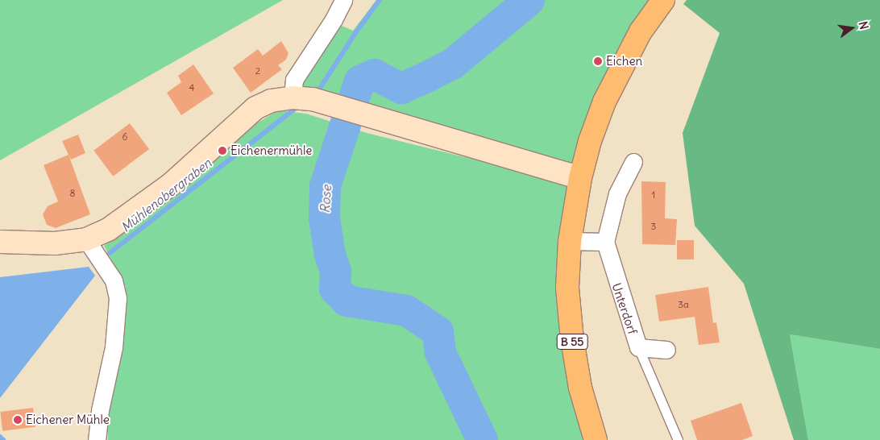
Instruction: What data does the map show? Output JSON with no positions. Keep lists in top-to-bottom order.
{
  "streets": {
    "main road": ["B 55"],
    "street": ["Unterdorf"]
  },
  "water": ["Mühlenobergraben", "Rose"],
  "places": ["Eichen", "Eichenermühle", "Eichener Mühle"],
  "house_numbers": [
    "2",
    "4",
    "6",
    "8",
    "1",
    "3",
    "3a"
  ],
  "north": "right"
}
